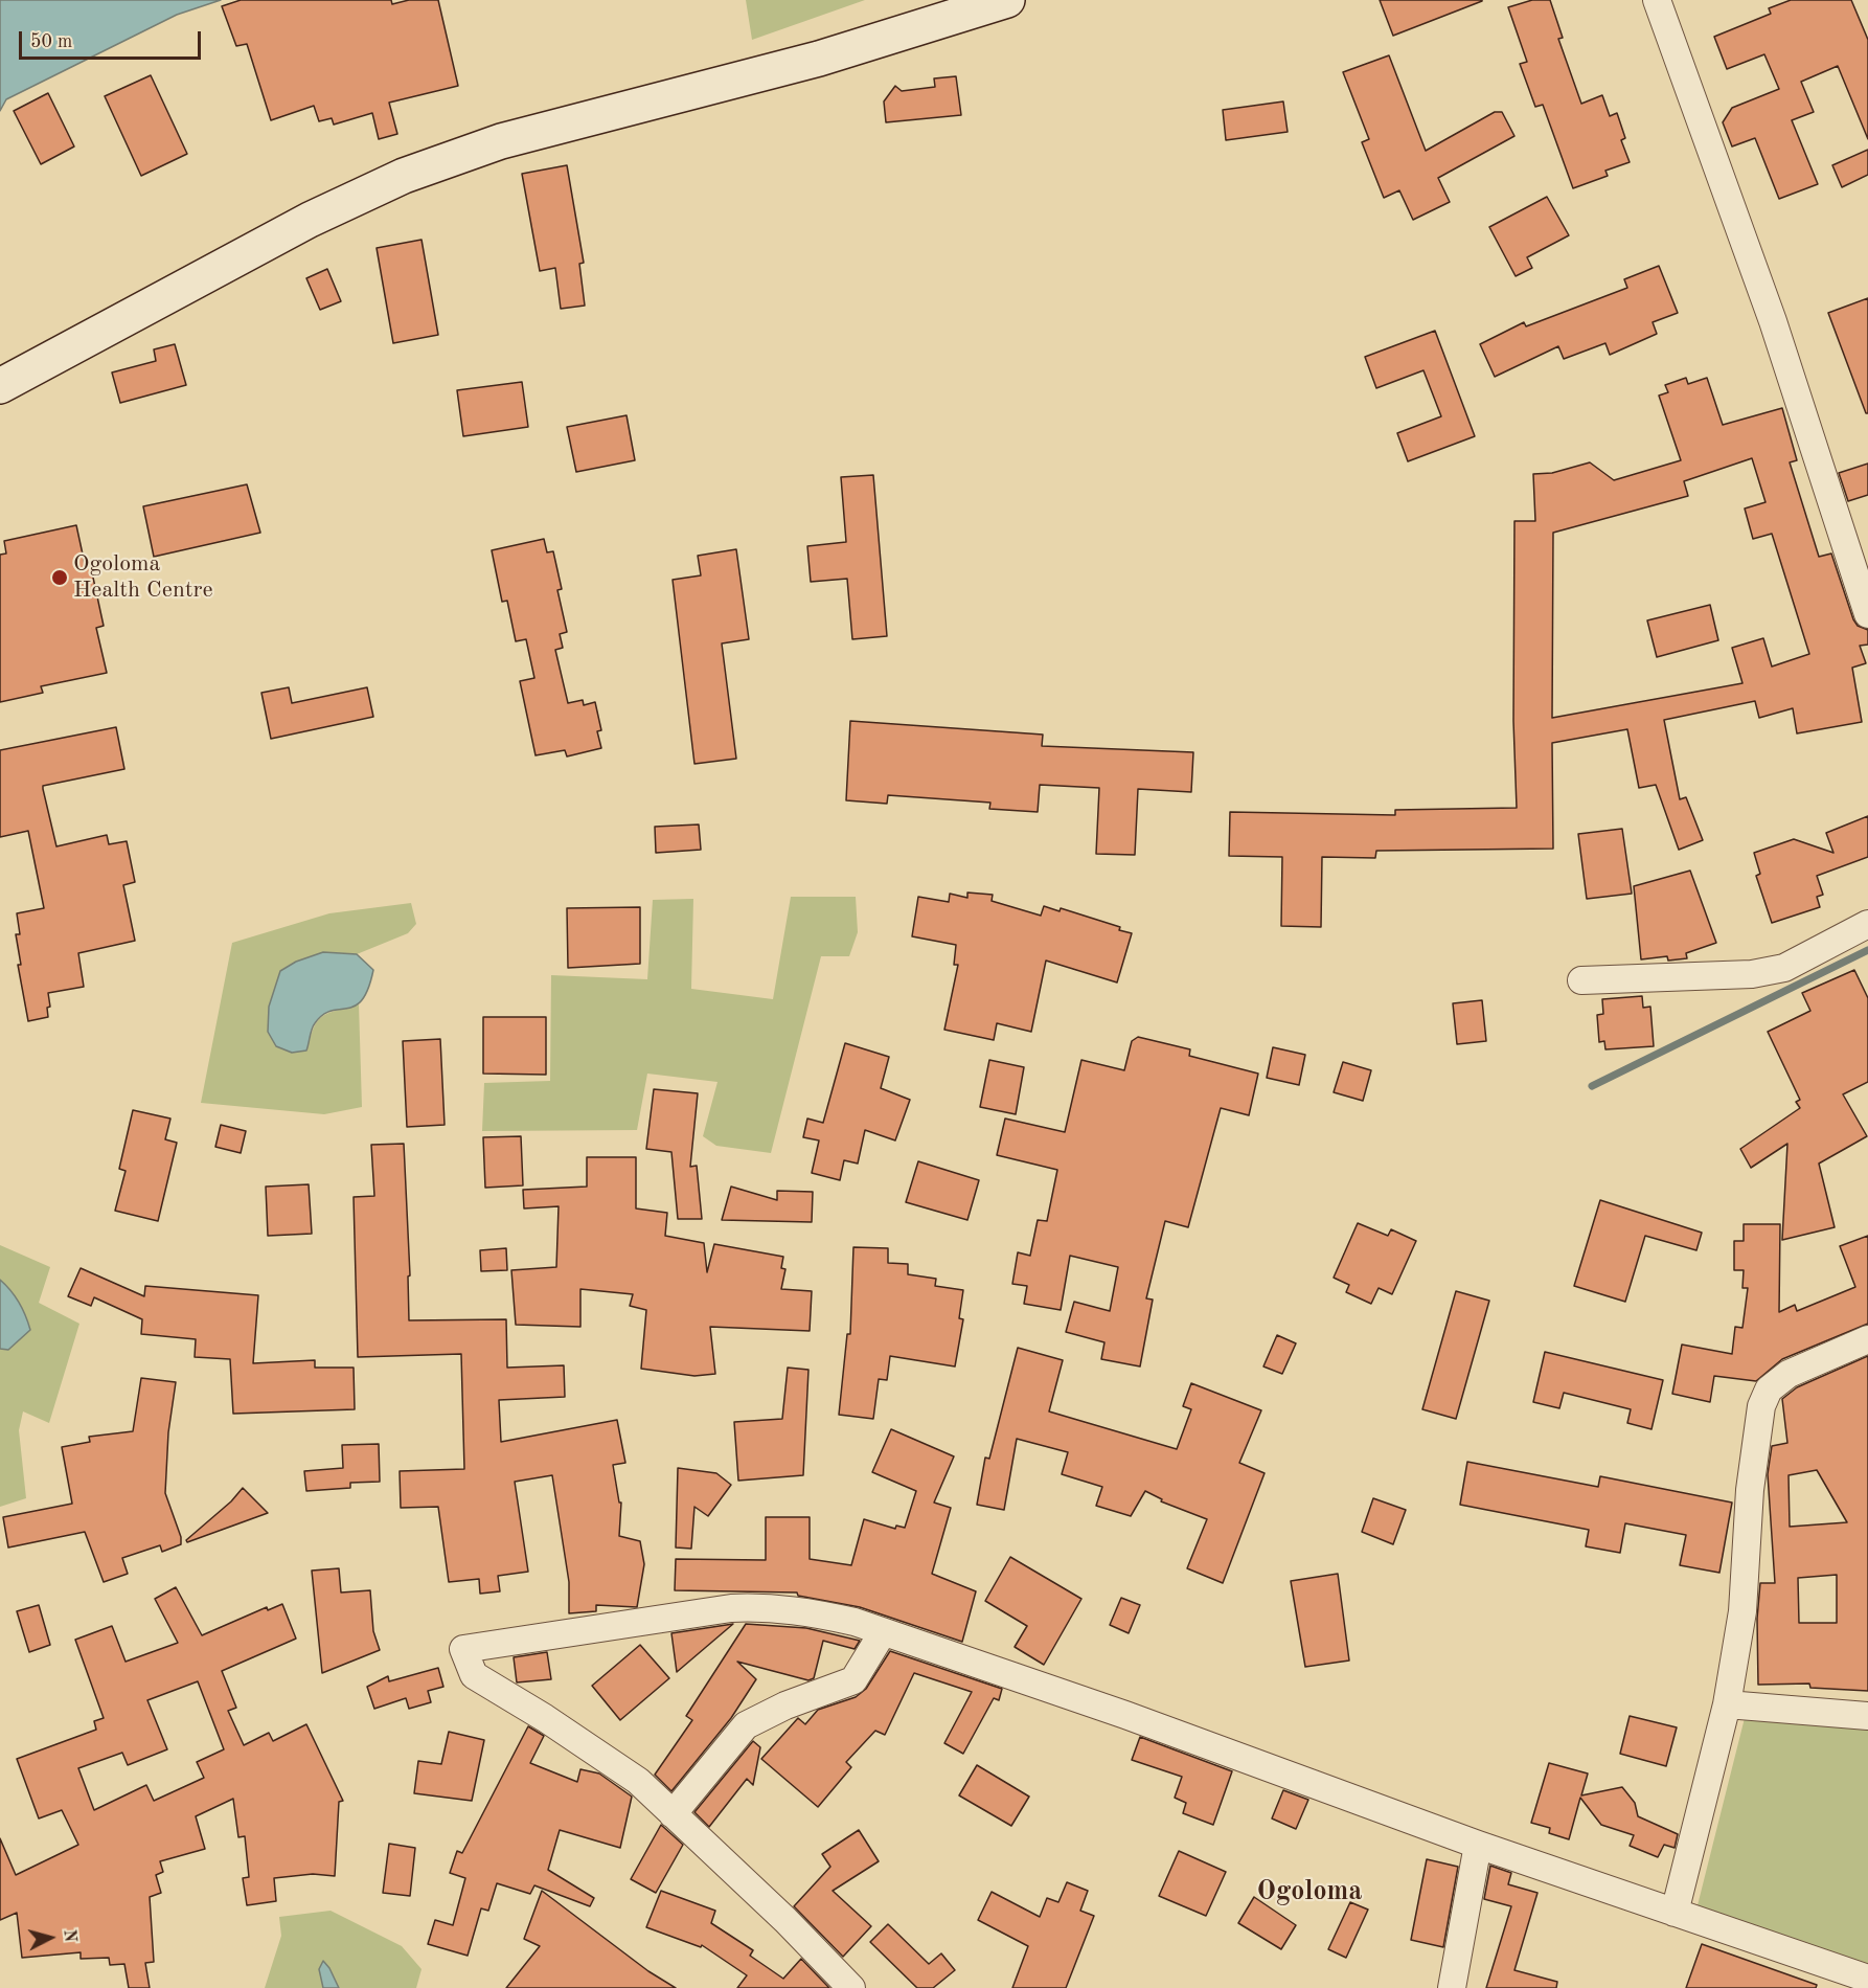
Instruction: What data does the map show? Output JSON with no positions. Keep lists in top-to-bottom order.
{
  "districts": ["Ogoloma"],
  "places": ["Ogoloma Health Centre"],
  "scale_bar": "50 m",
  "north": "right"
}
